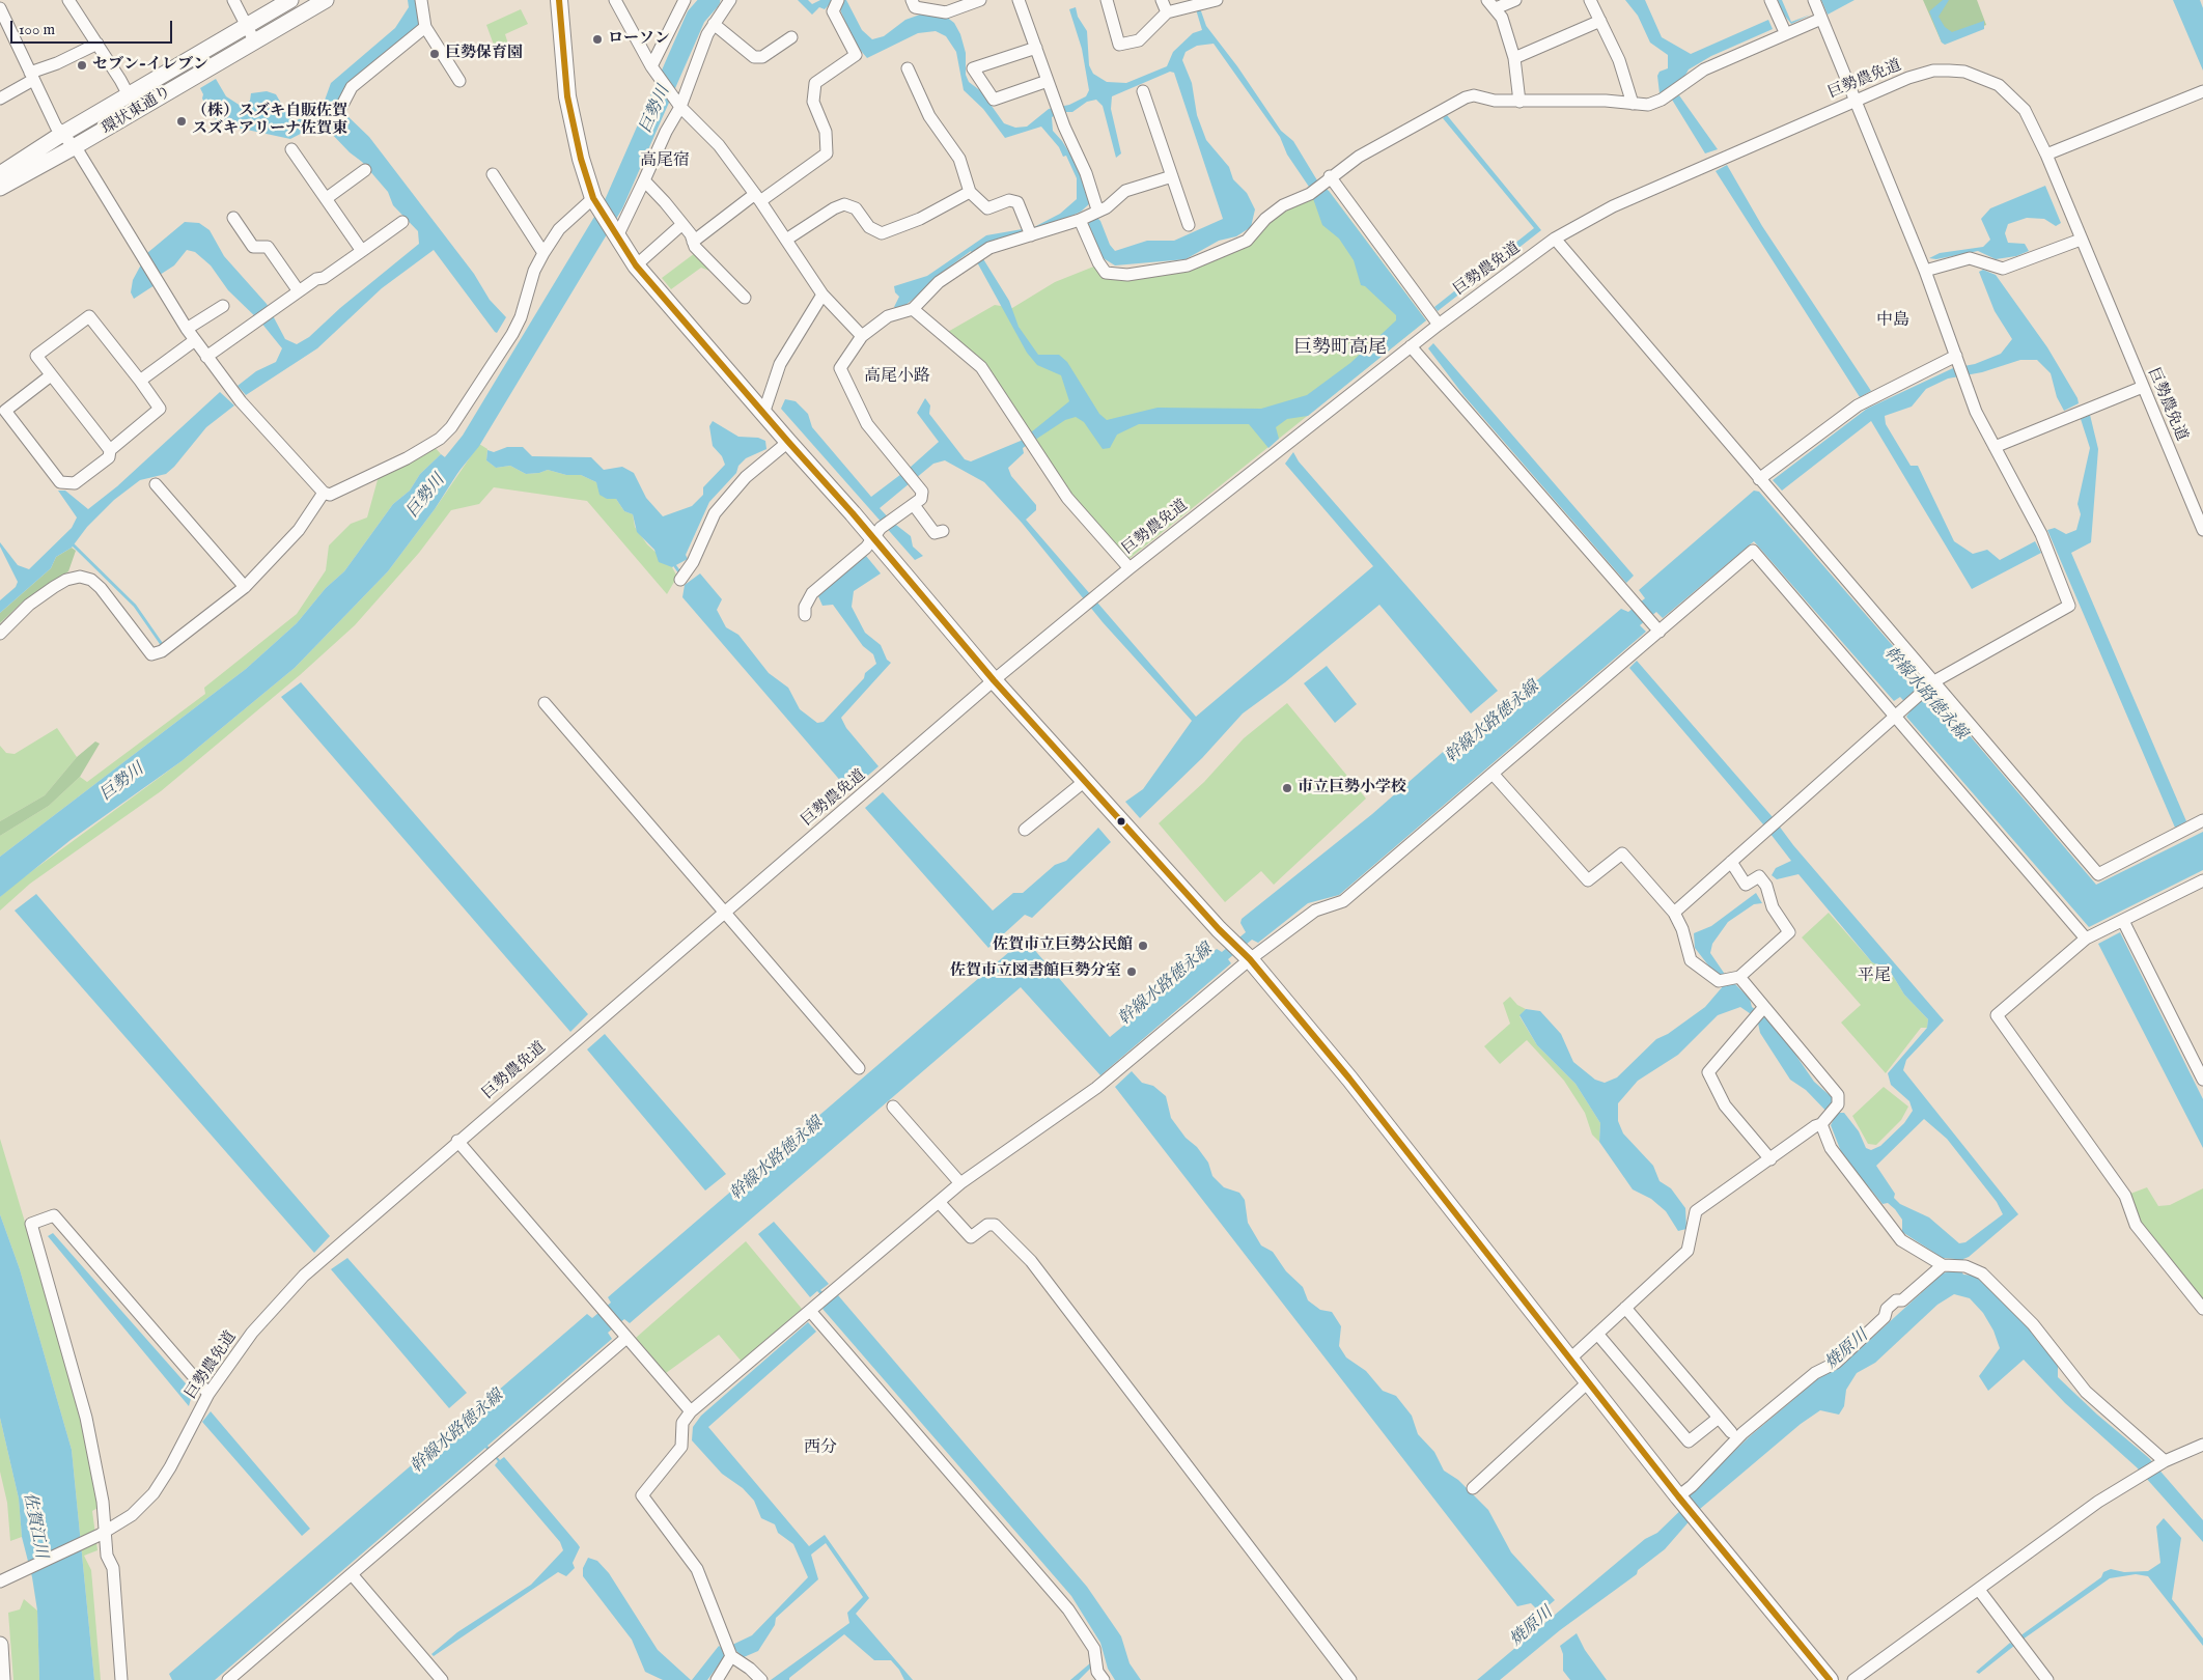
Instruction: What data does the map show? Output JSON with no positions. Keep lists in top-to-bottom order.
{
  "streets": {
    "main road": ["環状東通り"],
    "street": ["巨勢農免道"]
  },
  "districts": [
    "高尾宿",
    "中島",
    "巨勢町高尾",
    "高尾小路",
    "平尾",
    "西分"
  ],
  "water": [
    "巨勢川",
    "幹線水路徳永線",
    "焼原川",
    "佐賀江川"
  ],
  "places": [
    "ローソン",
    "巨勢保育園",
    "セブン-イレブン",
    "（株）スズキ自販佐賀 スズキアリーナ佐賀東",
    "市立巨勢小学校",
    "佐賀市立巨勢公民館",
    "佐賀市立図書館巨勢分室"
  ],
  "scale_bar": "100 m"
}
